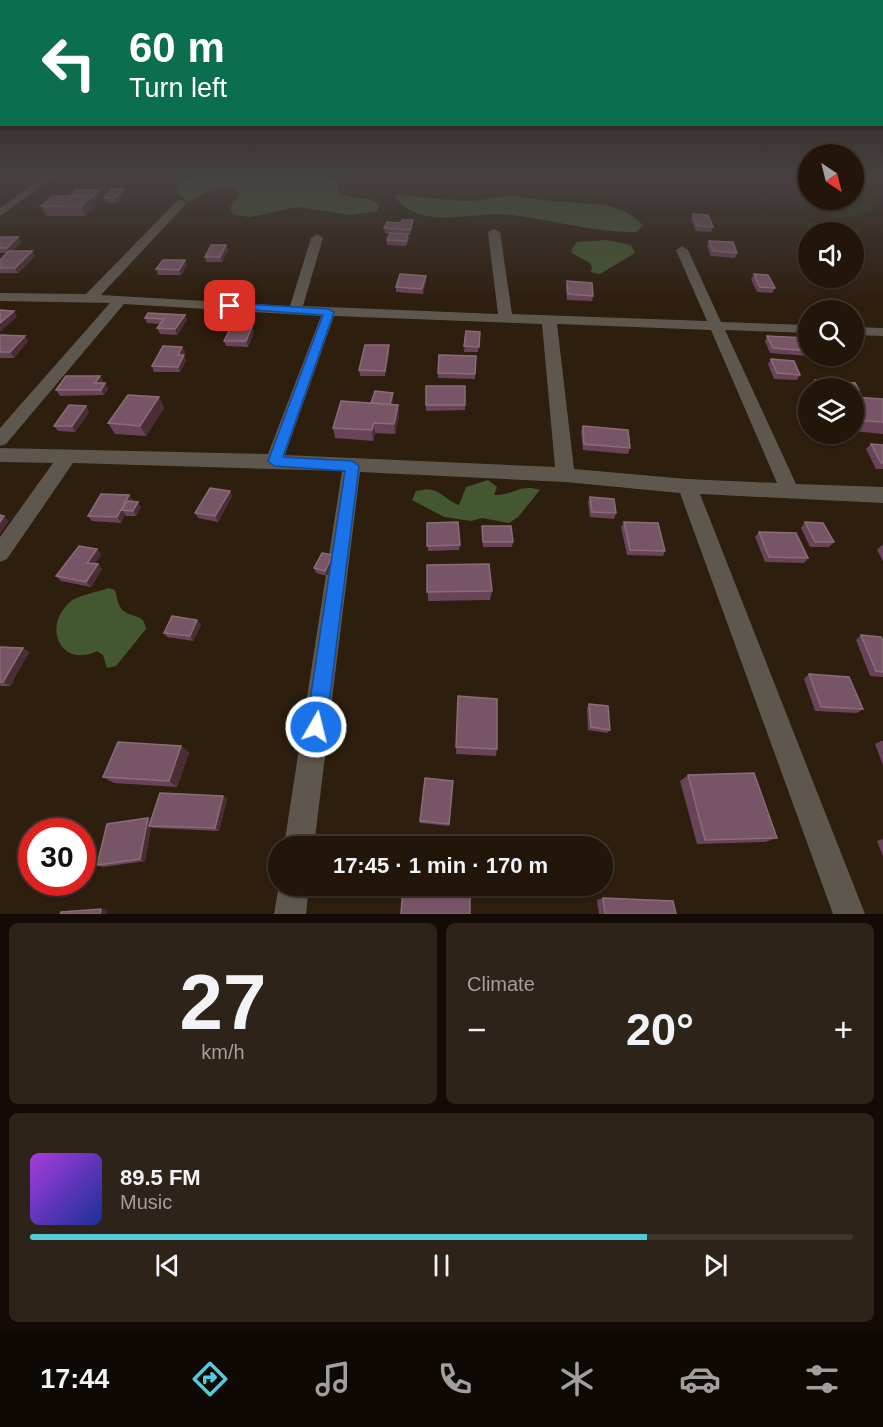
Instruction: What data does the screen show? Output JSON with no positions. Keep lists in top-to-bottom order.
{
  "north": "bottom right",
  "page": {
    "turn": ["60 m", "Turn left"],
    "limit": "30",
    "trip": "17:45 · 1 min · 170 m",
    "tile": [
      ["27", "km/h"],
      "Climate"
    ],
    "heat": ["−", "20°", "+"],
    "song": ["89.5 FM", "Music"],
    "tabs": "17:44"
  }
}
